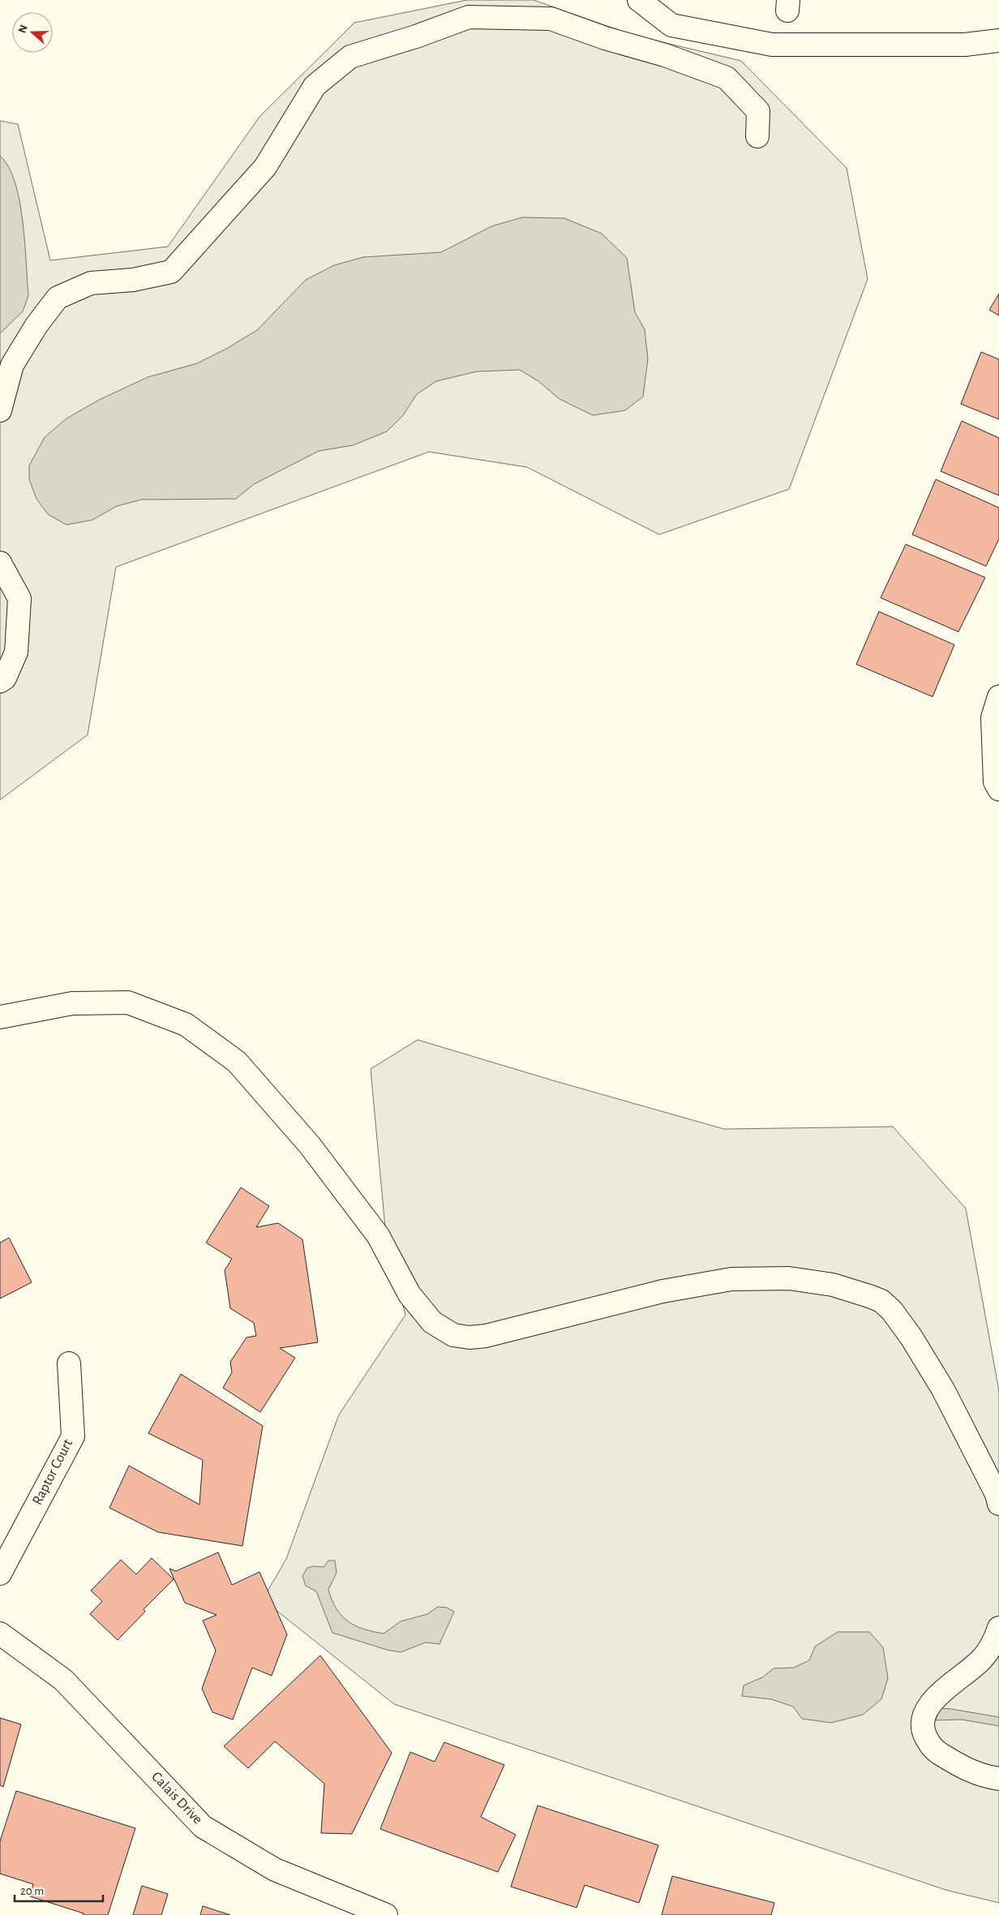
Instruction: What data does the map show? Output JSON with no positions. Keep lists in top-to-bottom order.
{
  "streets": {
    "street": ["Raptor Court", "Calais Drive"]
  },
  "scale_bar": "20 m",
  "north": "left"
}
